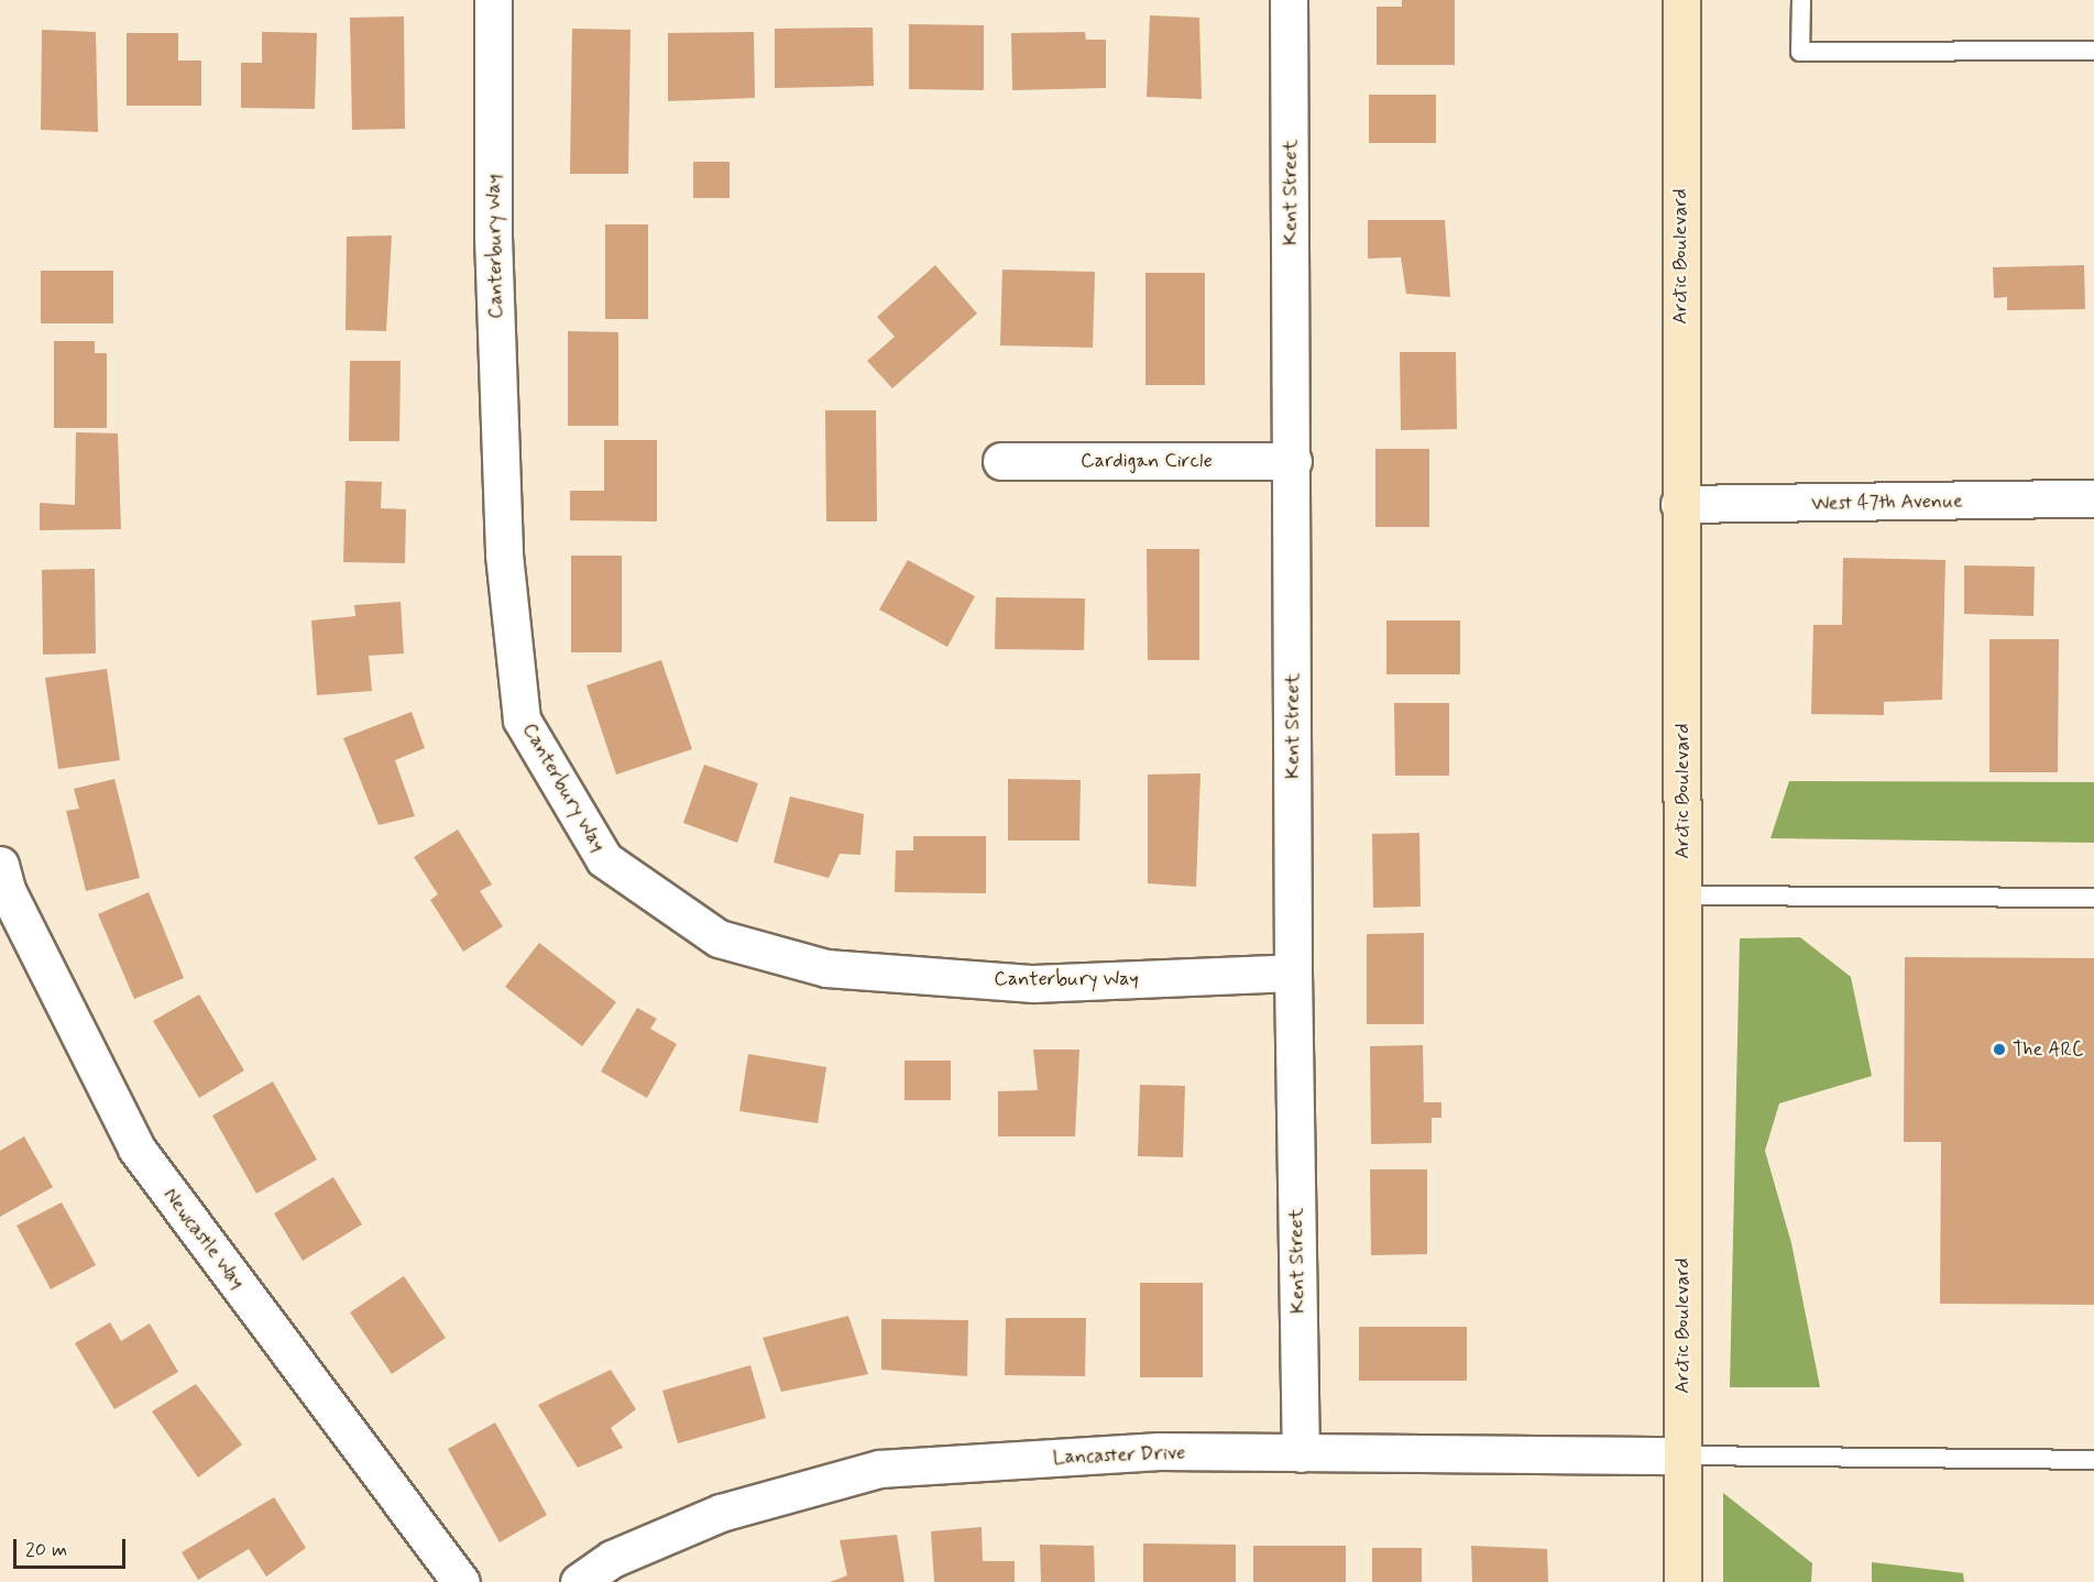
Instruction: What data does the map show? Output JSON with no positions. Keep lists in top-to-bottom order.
{
  "streets": {
    "main road": ["Arctic Boulevard"],
    "street": [
      "Kent Street",
      "Canterbury Way",
      "Cardigan Circle",
      "West 47th Avenue",
      "Newcastle Way",
      "Lancaster Drive"
    ]
  },
  "crossings": [
    ["Kent Street", "Canterbury Way"],
    ["Kent Street", "Cardigan Circle"],
    ["Kent Street", "Lancaster Drive"],
    ["Arctic Boulevard", "West 47th Avenue"],
    ["Arctic Boulevard", "Lancaster Drive"]
  ],
  "places": ["The ARC"],
  "scale_bar": "20 m"
}
